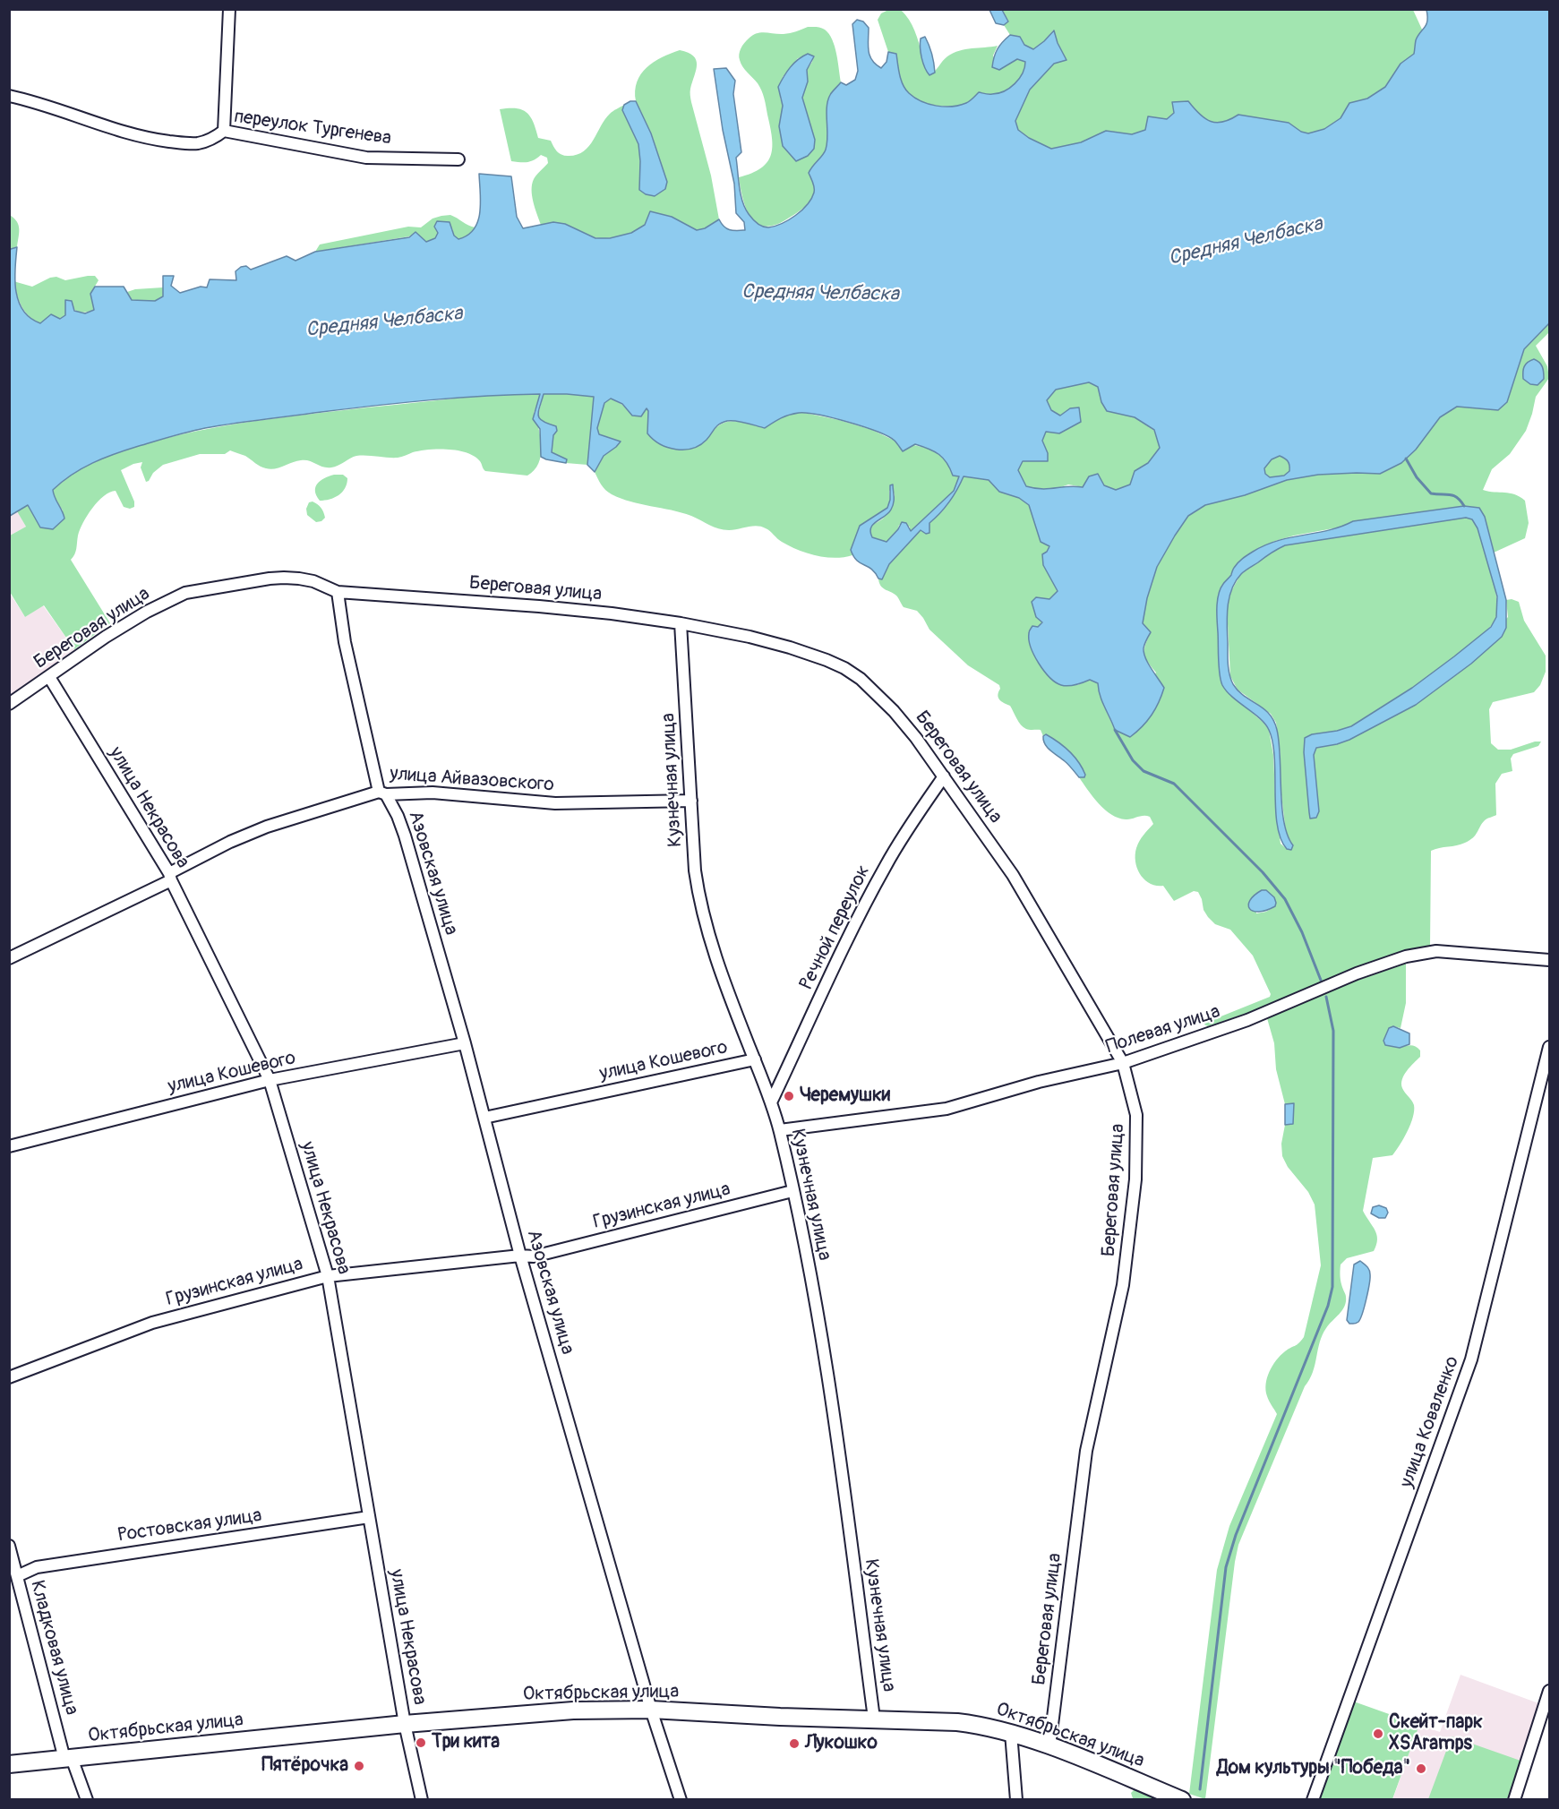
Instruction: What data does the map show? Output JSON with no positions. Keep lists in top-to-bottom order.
{
  "streets": {
    "street": [
      "переулок Тургенева",
      "Береговая улица",
      "улица Айвазовского",
      "Кузнечная улица",
      "улица Некрасова",
      "Азовская улица",
      "Речной переулок",
      "Полевая улица",
      "улица Кошевого",
      "Грузинская улица",
      "улица Коваленко",
      "Ростовская улица",
      "Кладковая улица",
      "Октябрьская улица"
    ]
  },
  "crossings": [
    ["Береговая улица", "Кузнечная улица"],
    ["Береговая улица", "улица Некрасова"],
    ["Береговая улица", "Азовская улица"],
    ["Береговая улица", "Речной переулок"],
    ["Береговая улица", "Полевая улица"],
    ["Береговая улица", "Октябрьская улица"],
    ["улица Айвазовского", "Кузнечная улица"],
    ["улица Айвазовского", "улица Некрасова"],
    ["улица Айвазовского", "Азовская улица"],
    ["Кузнечная улица", "Речной переулок"],
    ["Кузнечная улица", "Полевая улица"],
    ["Кузнечная улица", "улица Кошевого"],
    ["Кузнечная улица", "Грузинская улица"],
    ["Кузнечная улица", "Октябрьская улица"],
    ["улица Некрасова", "улица Кошевого"],
    ["улица Некрасова", "Грузинская улица"],
    ["улица Некрасова", "Ростовская улица"],
    ["улица Некрасова", "Октябрьская улица"],
    ["Азовская улица", "улица Кошевого"],
    ["Азовская улица", "Грузинская улица"],
    ["Азовская улица", "Октябрьская улица"],
    ["Ростовская улица", "Кладковая улица"],
    ["Кладковая улица", "Октябрьская улица"]
  ],
  "water": ["Средняя Челбаска"],
  "places": [
    "Черемушки",
    "Скейт-парк XSAramps",
    "Три кита",
    "Лукошко",
    "Пятёрочка",
    "Дом культуры \"Победа\""
  ]
}
